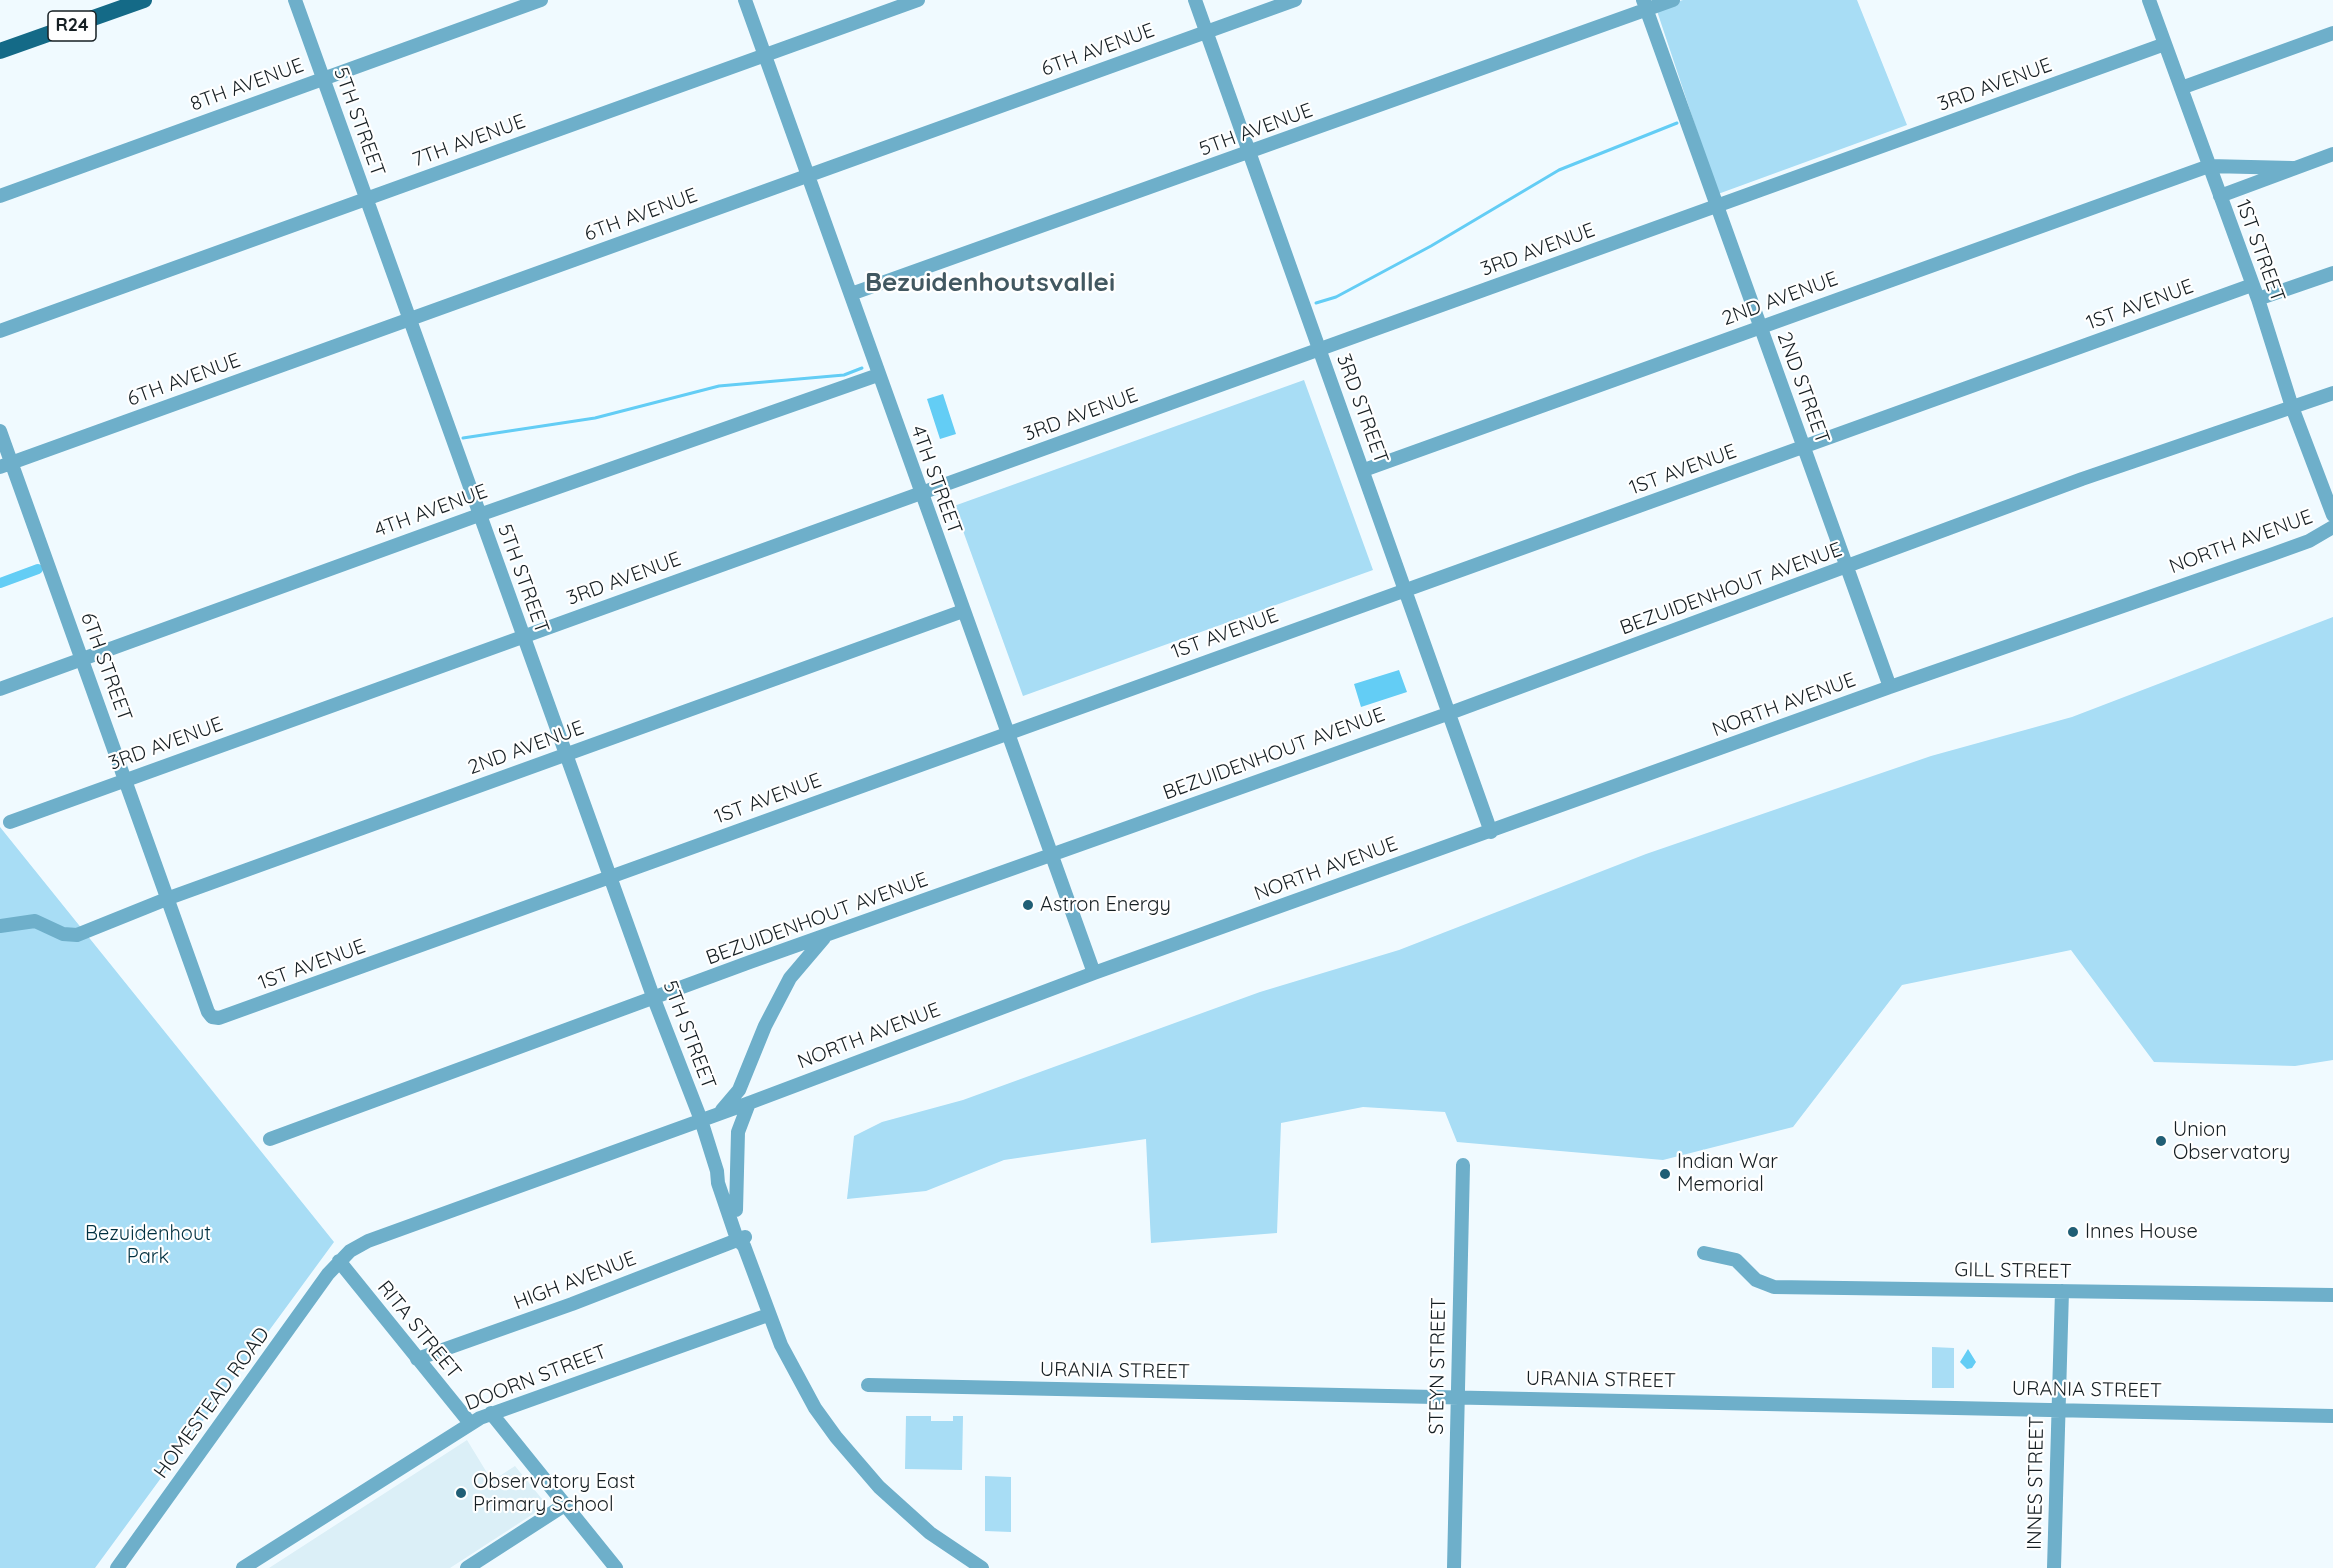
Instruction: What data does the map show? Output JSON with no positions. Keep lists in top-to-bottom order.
{
  "streets": {
    "main road": ["R24"],
    "street": [
      "6TH AVENUE",
      "8TH AVENUE",
      "3RD AVENUE",
      "5TH STREET",
      "5TH AVENUE",
      "7TH AVENUE",
      "1ST STREET",
      "2ND AVENUE",
      "1ST AVENUE",
      "2ND STREET",
      "3RD STREET",
      "4TH STREET",
      "4TH AVENUE",
      "NORTH AVENUE",
      "BEZUIDENHOUT AVENUE",
      "6TH STREET",
      "GILL STREET",
      "HIGH AVENUE",
      "RITA STREET",
      "STEYN STREET",
      "URANIA STREET",
      "DOORN STREET",
      "HOMESTEAD ROAD",
      "INNES STREET"
    ]
  },
  "crossings": [
    ["6TH AVENUE", "5TH STREET"],
    ["6TH AVENUE", "3RD STREET"],
    ["6TH AVENUE", "4TH STREET"],
    ["6TH AVENUE", "6TH STREET"],
    ["8TH AVENUE", "5TH STREET"],
    ["3RD AVENUE", "5TH STREET"],
    ["3RD AVENUE", "1ST STREET"],
    ["3RD AVENUE", "2ND STREET"],
    ["3RD AVENUE", "3RD STREET"],
    ["3RD AVENUE", "4TH STREET"],
    ["3RD AVENUE", "6TH STREET"],
    ["5TH STREET", "7TH AVENUE"],
    ["5TH STREET", "2ND AVENUE"],
    ["5TH STREET", "1ST AVENUE"],
    ["5TH STREET", "4TH AVENUE"],
    ["5TH STREET", "NORTH AVENUE"],
    ["5TH STREET", "BEZUIDENHOUT AVENUE"],
    ["5TH STREET", "HIGH AVENUE"],
    ["5TH AVENUE", "2ND STREET"],
    ["5TH AVENUE", "3RD STREET"],
    ["5TH AVENUE", "4TH STREET"],
    ["7TH AVENUE", "4TH STREET"],
    ["1ST STREET", "2ND AVENUE"],
    ["1ST STREET", "1ST AVENUE"],
    ["1ST STREET", "BEZUIDENHOUT AVENUE"],
    ["2ND AVENUE", "2ND STREET"],
    ["2ND AVENUE", "3RD STREET"],
    ["2ND AVENUE", "4TH STREET"],
    ["2ND AVENUE", "6TH STREET"],
    ["1ST AVENUE", "2ND STREET"],
    ["1ST AVENUE", "3RD STREET"],
    ["1ST AVENUE", "4TH STREET"],
    ["1ST AVENUE", "6TH STREET"],
    ["2ND STREET", "NORTH AVENUE"],
    ["2ND STREET", "BEZUIDENHOUT AVENUE"],
    ["3RD STREET", "NORTH AVENUE"],
    ["3RD STREET", "BEZUIDENHOUT AVENUE"],
    ["4TH STREET", "4TH AVENUE"],
    ["4TH STREET", "NORTH AVENUE"],
    ["4TH STREET", "BEZUIDENHOUT AVENUE"],
    ["4TH AVENUE", "6TH STREET"],
    ["NORTH AVENUE", "RITA STREET"],
    ["NORTH AVENUE", "HOMESTEAD ROAD"],
    ["GILL STREET", "INNES STREET"],
    ["HIGH AVENUE", "RITA STREET"],
    ["RITA STREET", "DOORN STREET"],
    ["RITA STREET", "HOMESTEAD ROAD"],
    ["STEYN STREET", "URANIA STREET"],
    ["URANIA STREET", "INNES STREET"]
  ],
  "districts": ["Bezuidenhoutsvallei"],
  "parks": ["Bezuidenhout Park"],
  "places": [
    "Astron Energy",
    "Union Observatory",
    "Indian War Memorial",
    "Innes House",
    "Observatory East Primary School"
  ]
}
